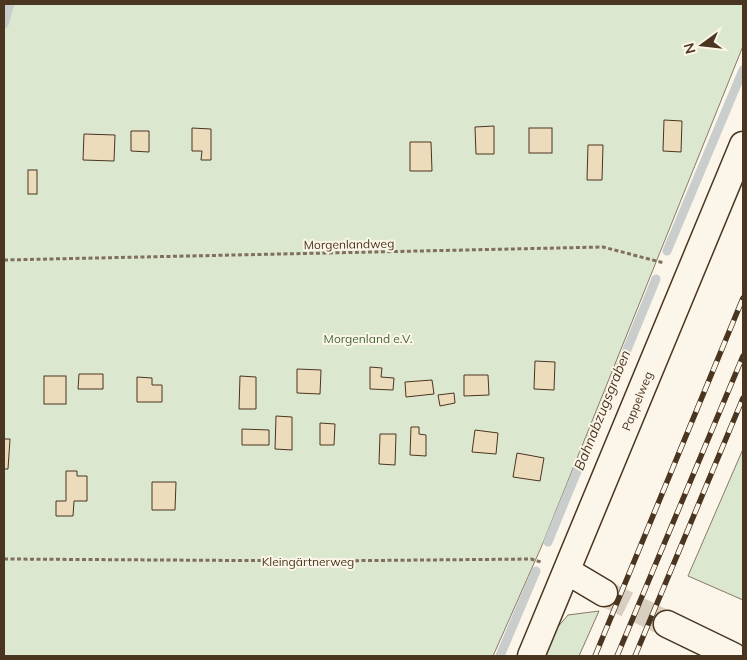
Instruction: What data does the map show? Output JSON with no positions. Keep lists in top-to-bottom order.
{
  "streets": {
    "street": ["Pappelweg"],
    "path": ["Morgenlandweg", "Kleingärtnerweg"]
  },
  "crossings": [
    ["Morgenlandweg", "Pappelweg"],
    ["Pappelweg", "Kleingärtnerweg"]
  ],
  "water": ["Bahnabzugsgraben"],
  "parks": ["Morgenland e.V."],
  "north": "left"
}
